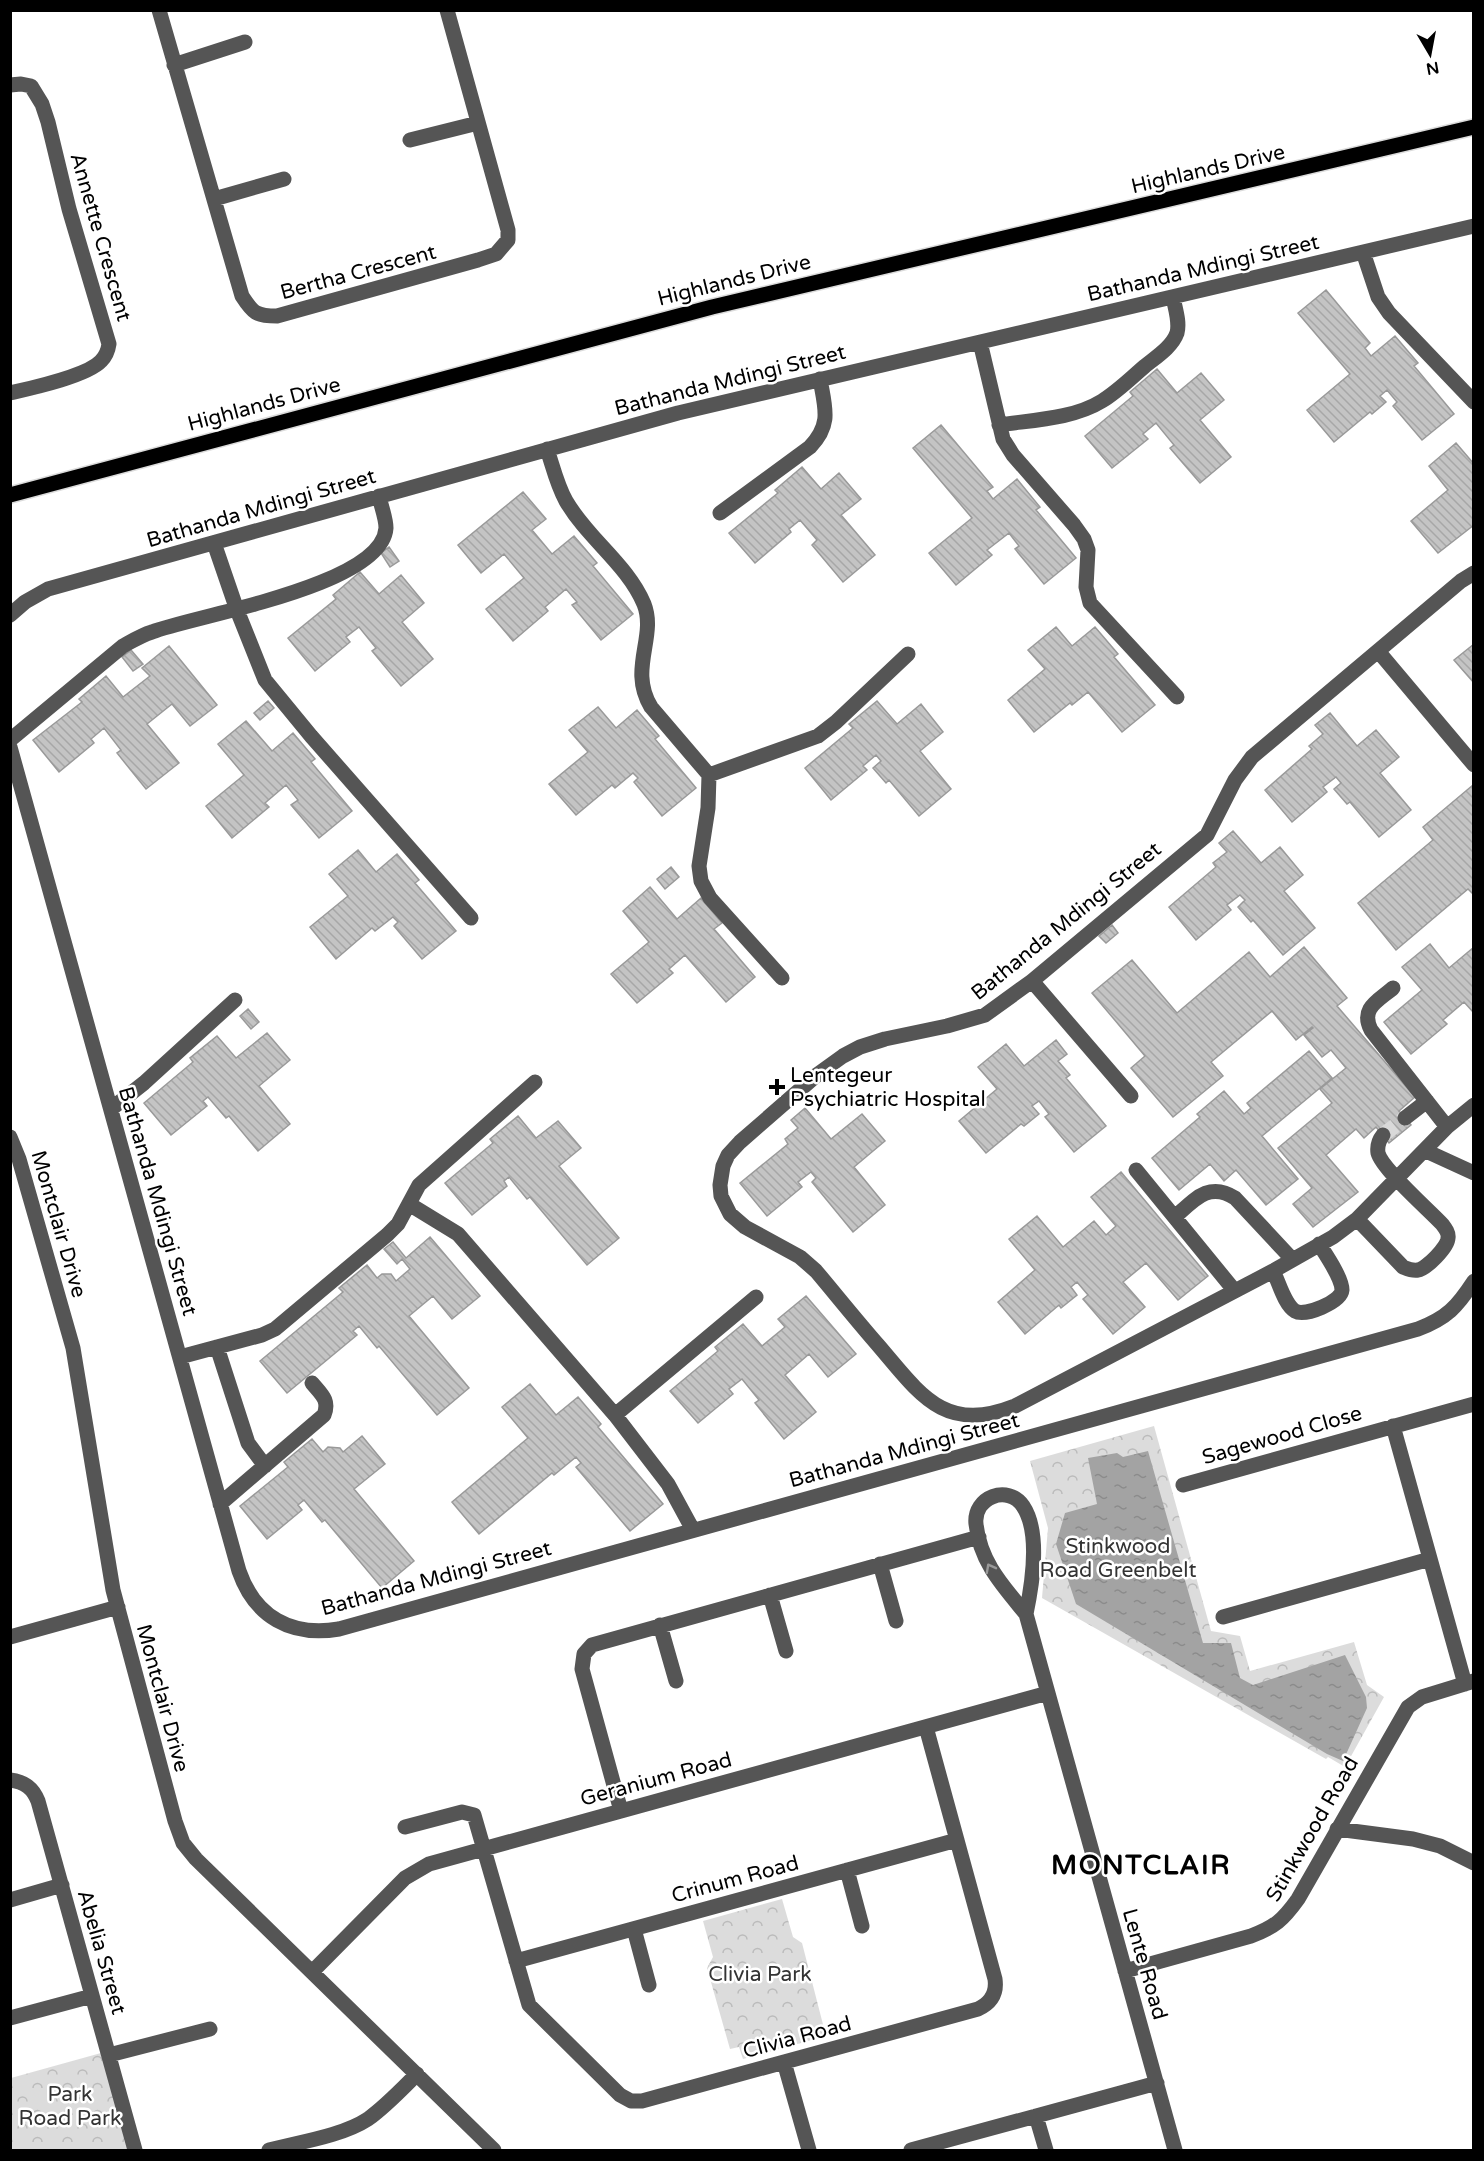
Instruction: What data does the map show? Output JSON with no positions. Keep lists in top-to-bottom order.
{
  "streets": {
    "main road": ["Highlands Drive"],
    "street": [
      "Annette Crescent",
      "Bathanda Mdingi Street",
      "Bertha Crescent",
      "Montclair Drive",
      "Sagewood Close",
      "Geranium Road",
      "Stinkwood Road",
      "Crinum Road",
      "Abelia Street",
      "Lente Road",
      "Clivia Road"
    ]
  },
  "crossings": [
    ["Montclair Drive", "Geranium Road"],
    ["Geranium Road", "Lente Road"],
    ["Geranium Road", "Clivia Road"],
    ["Stinkwood Road", "Lente Road"],
    ["Crinum Road", "Clivia Road"]
  ],
  "districts": ["MONTCLAIR"],
  "parks": ["Stinkwood Road Greenbelt", "Clivia Park", "Park Road Park"],
  "places": {
    "health": ["Lentegeur Psychiatric Hospital"]
  },
  "north": "bottom"
}
